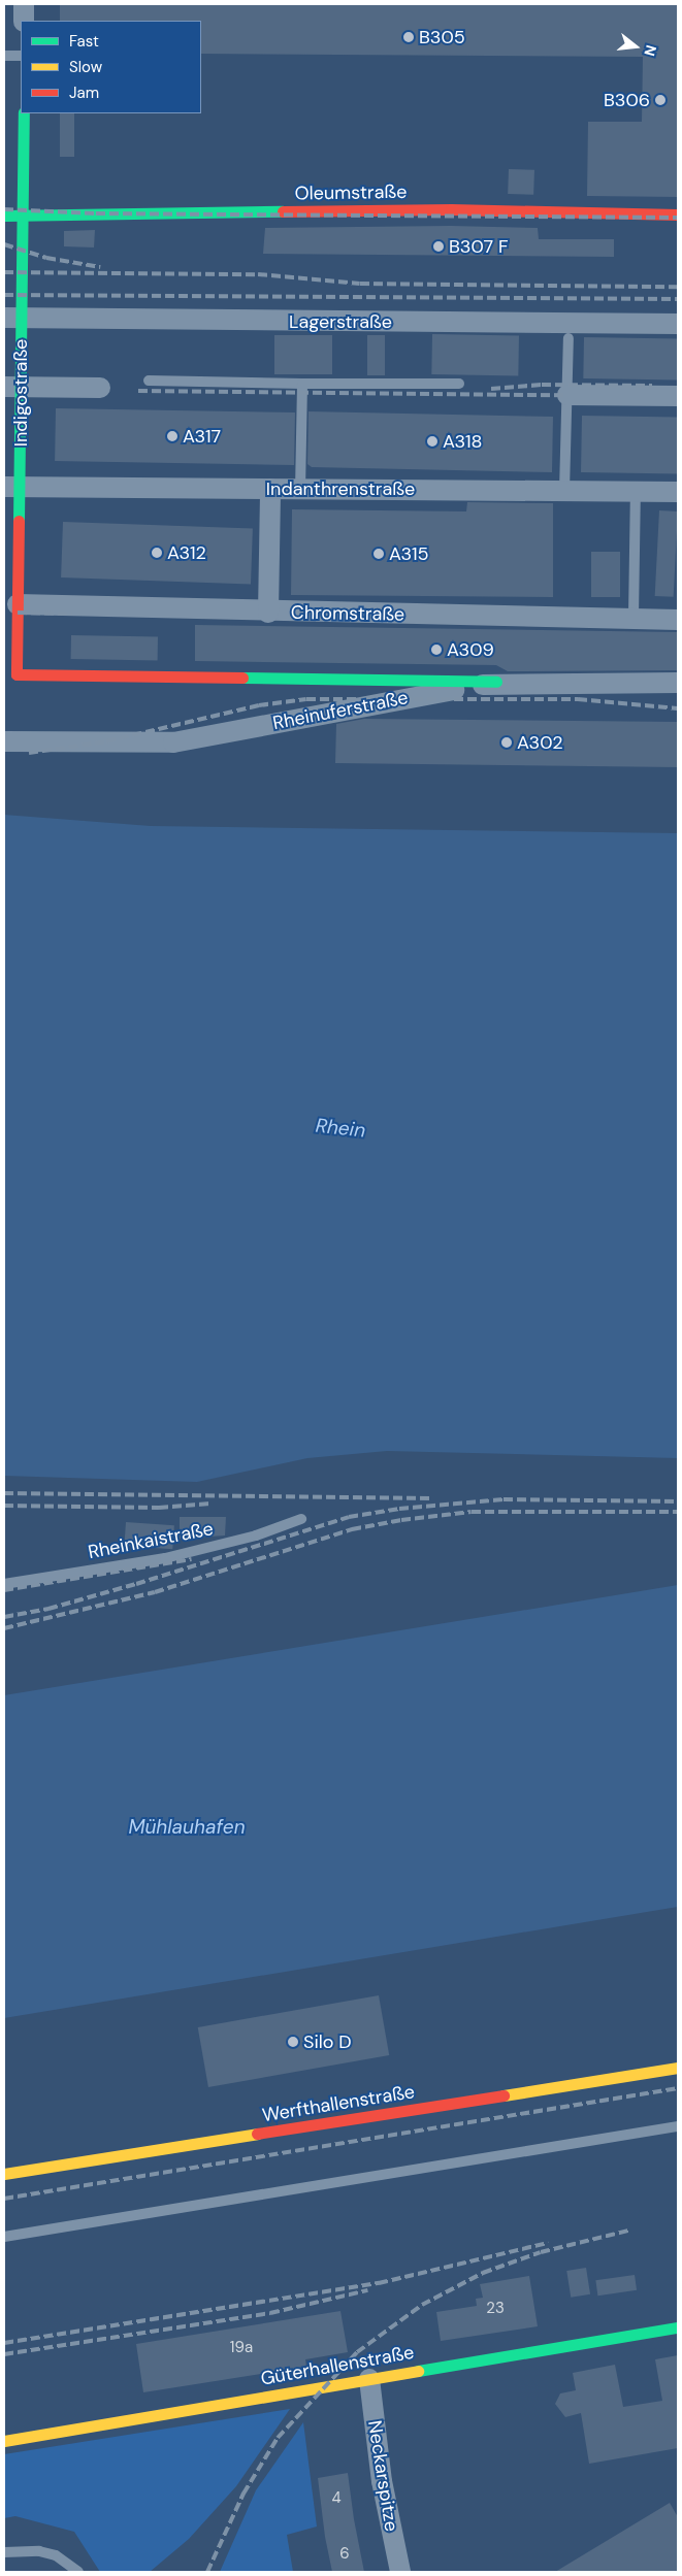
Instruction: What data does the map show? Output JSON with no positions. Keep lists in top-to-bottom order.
{
  "streets": {
    "street": [
      "Oleumstraße",
      "Lagerstraße",
      "Indigostraße",
      "Indanthrenstraße",
      "Chromstraße",
      "Rheinuferstraße",
      "Werfthallenstraße",
      "Güterhallenstraße",
      "Neckarspitze"
    ],
    "lane": ["Rheinkaistraße"]
  },
  "crossings": [
    ["Oleumstraße", "Indigostraße"],
    ["Lagerstraße", "Indigostraße"],
    ["Indigostraße", "Indanthrenstraße"],
    ["Indigostraße", "Chromstraße"],
    ["Indigostraße", "Rheinuferstraße"],
    ["Güterhallenstraße", "Neckarspitze"]
  ],
  "water": ["Rhein", "Mühlauhafen"],
  "places": [
    "B305",
    "B306",
    "B307 F",
    "A317",
    "A318",
    "A312",
    "A315",
    "A309",
    "A302",
    "Silo D"
  ],
  "house_numbers": [
    "23",
    "19a",
    "4",
    "6"
  ],
  "legend": ["Fast", "Slow", "Jam"],
  "north": "right"
}
